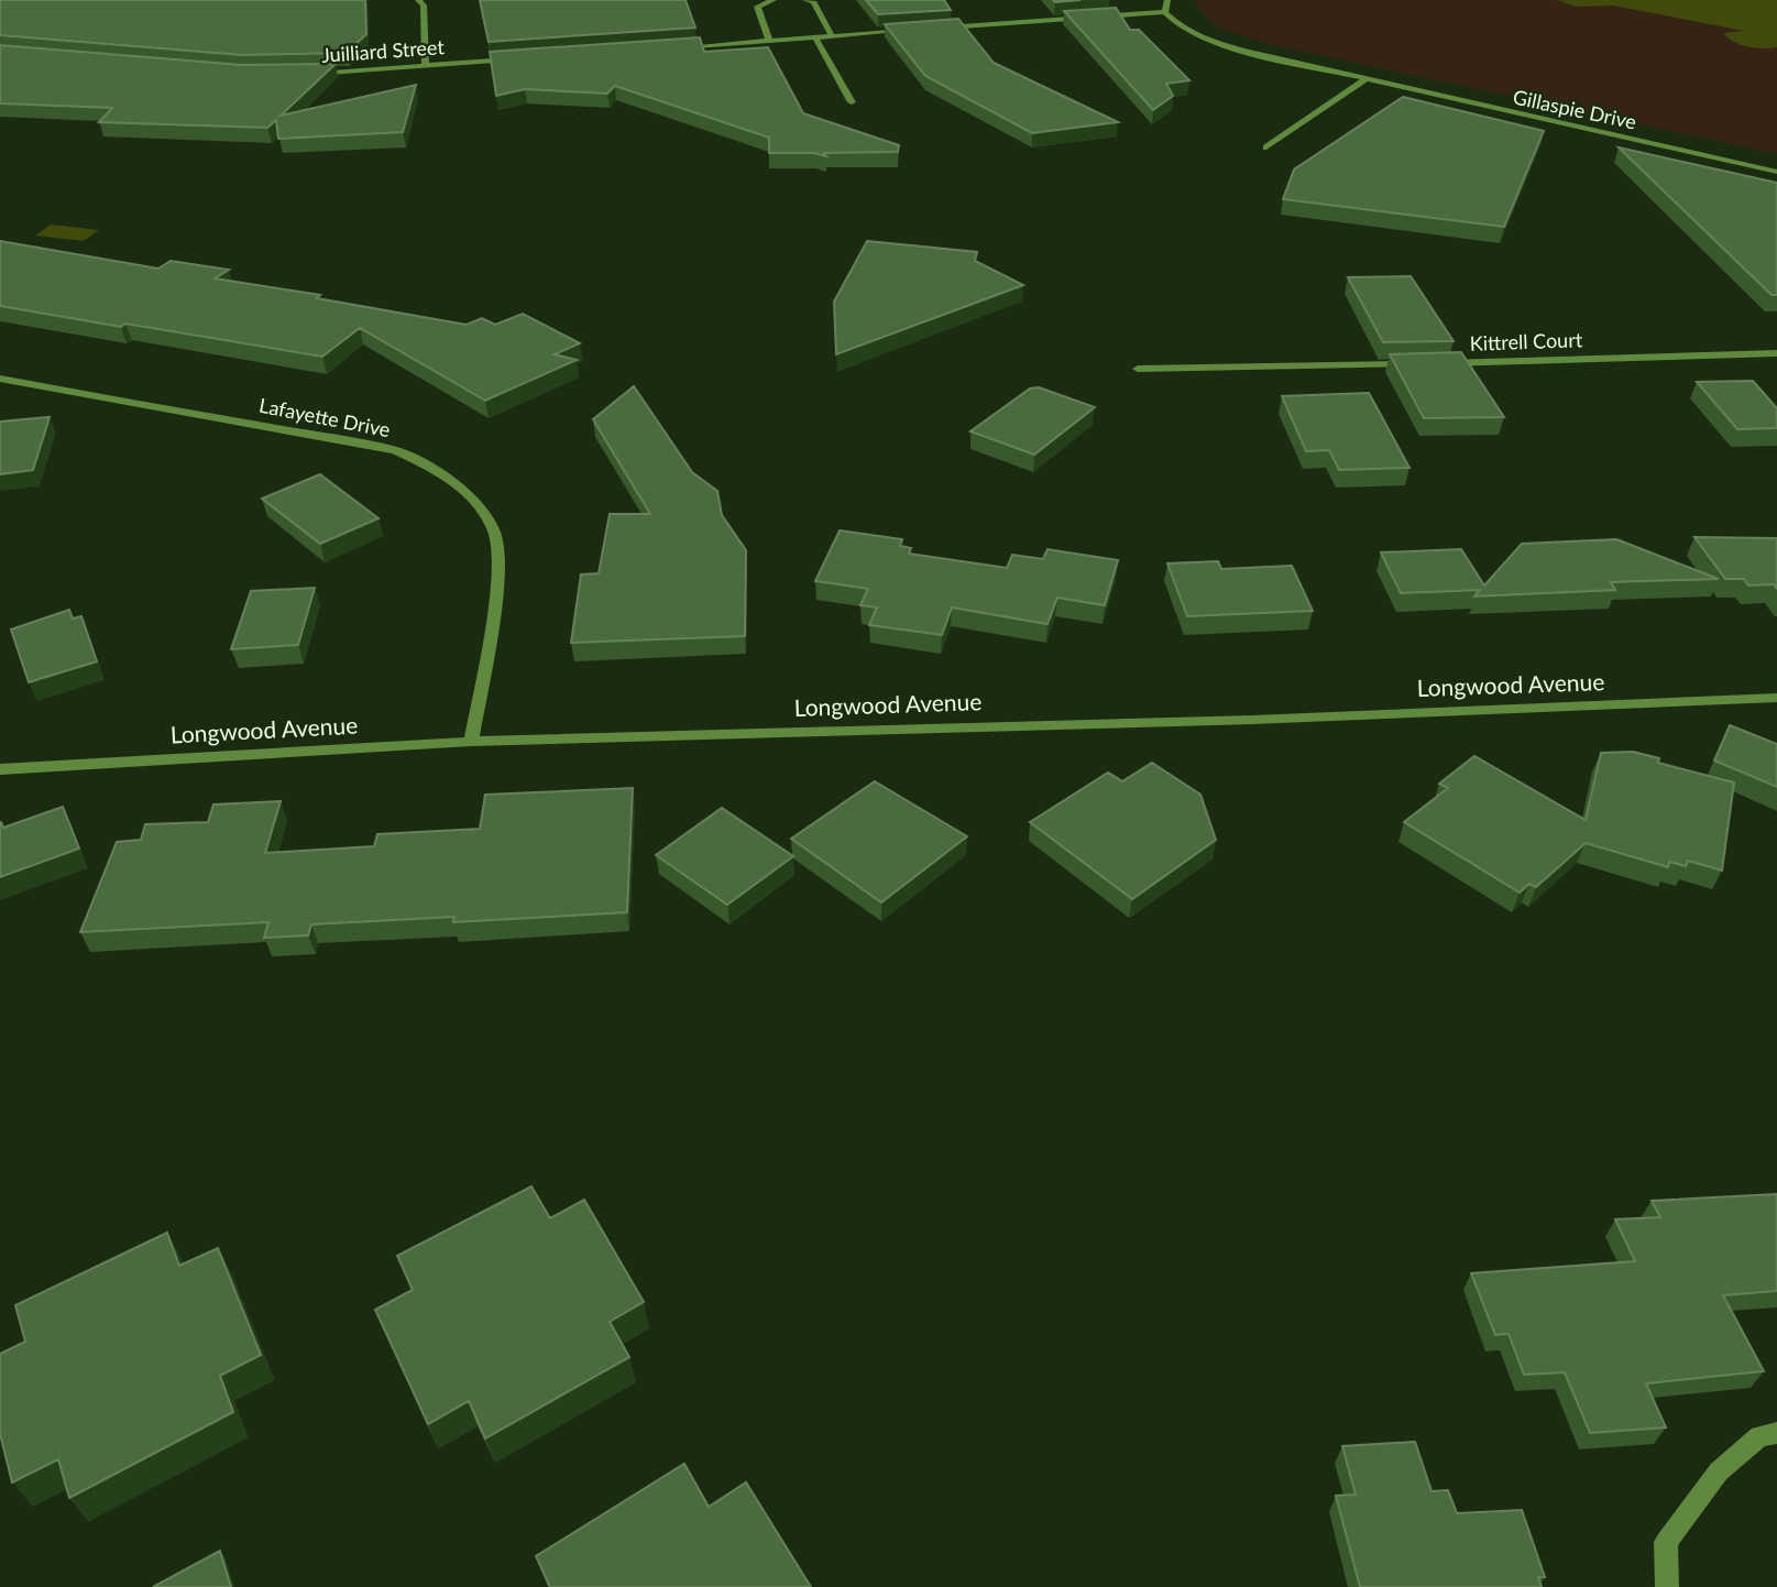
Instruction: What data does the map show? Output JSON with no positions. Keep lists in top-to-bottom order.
{
  "streets": {
    "street": [
      "Juilliard Street",
      "Gillaspie Drive",
      "Kittrell Court",
      "Lafayette Drive",
      "Longwood Avenue"
    ]
  },
  "crossings": [
    ["Lafayette Drive", "Longwood Avenue"]
  ]
}
